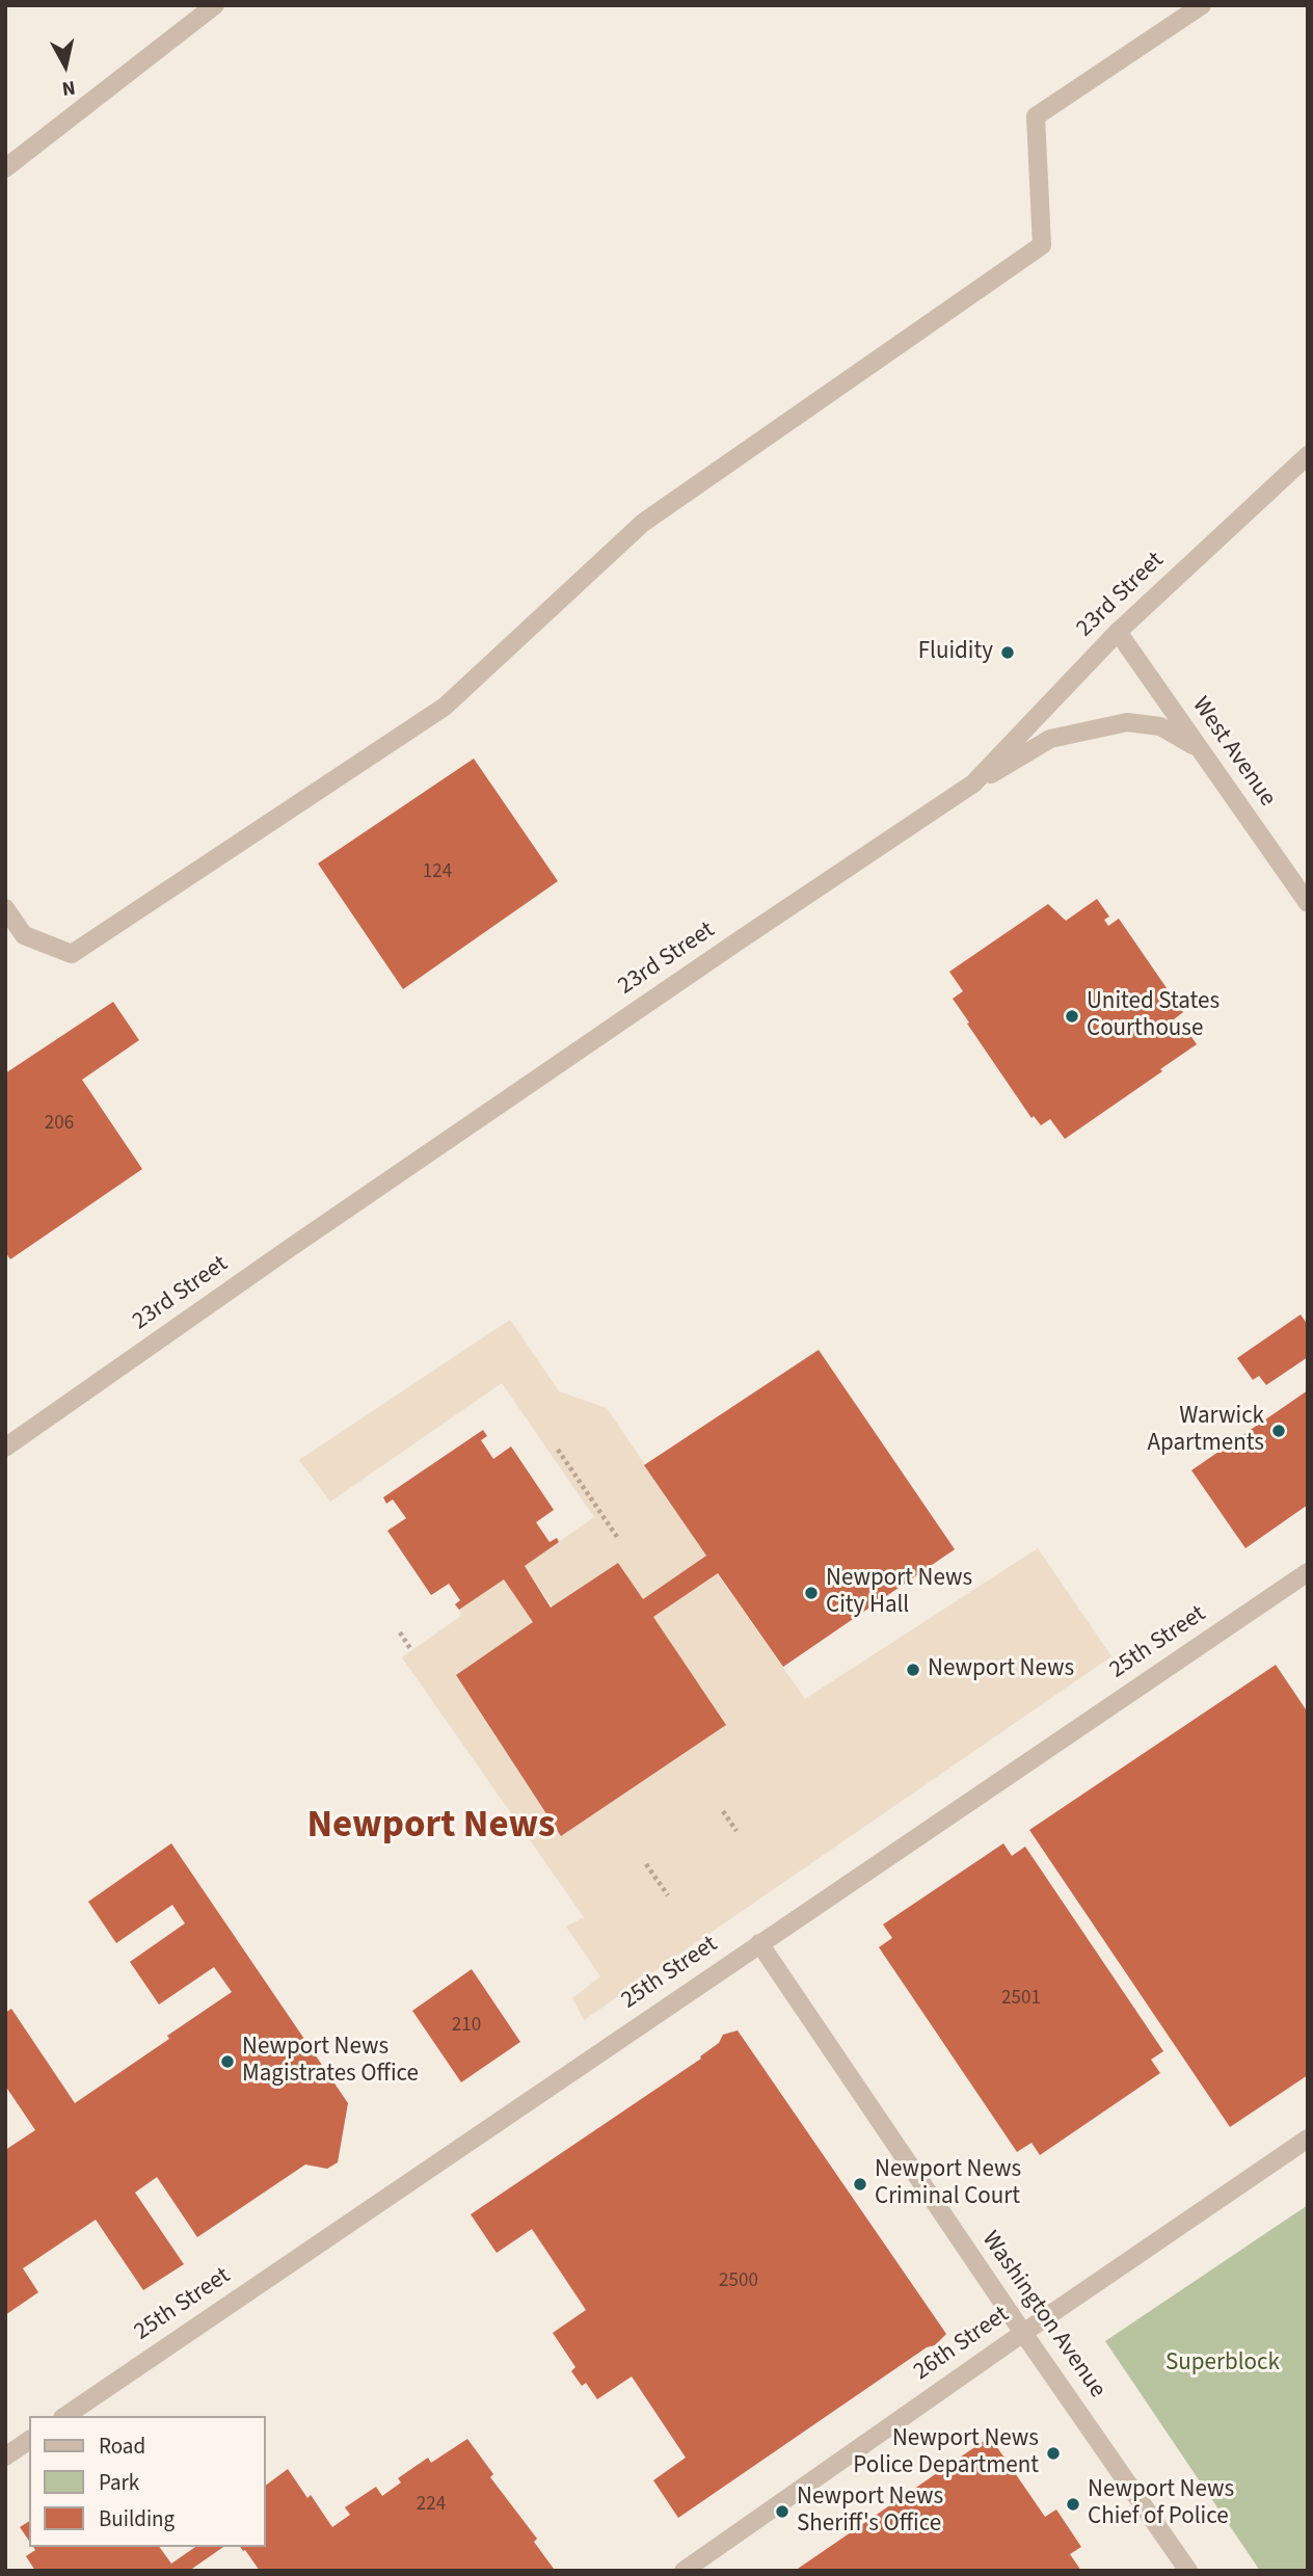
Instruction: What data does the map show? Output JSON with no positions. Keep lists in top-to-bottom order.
{
  "streets": {
    "street": [
      "23rd Street",
      "West Avenue",
      "25th Street",
      "Washington Avenue",
      "26th Street"
    ]
  },
  "crossings": [
    ["23rd Street", "West Avenue"],
    ["25th Street", "Washington Avenue"],
    ["Washington Avenue", "26th Street"]
  ],
  "districts": ["Newport News"],
  "parks": ["Superblock"],
  "places": [
    "Fluidity",
    "United States Courthouse",
    "Warwick Apartments",
    "Newport News City Hall",
    "Newport News",
    "Newport News Magistrates Office",
    "Newport News Criminal Court",
    "Newport News Police Department",
    "Newport News Chief of Police",
    "Newport News Sheriff's Office"
  ],
  "house_numbers": [
    "124",
    "206",
    "2501",
    "210",
    "2500",
    "224"
  ],
  "legend": ["Road", "Park", "Building"],
  "north": "bottom"
}
